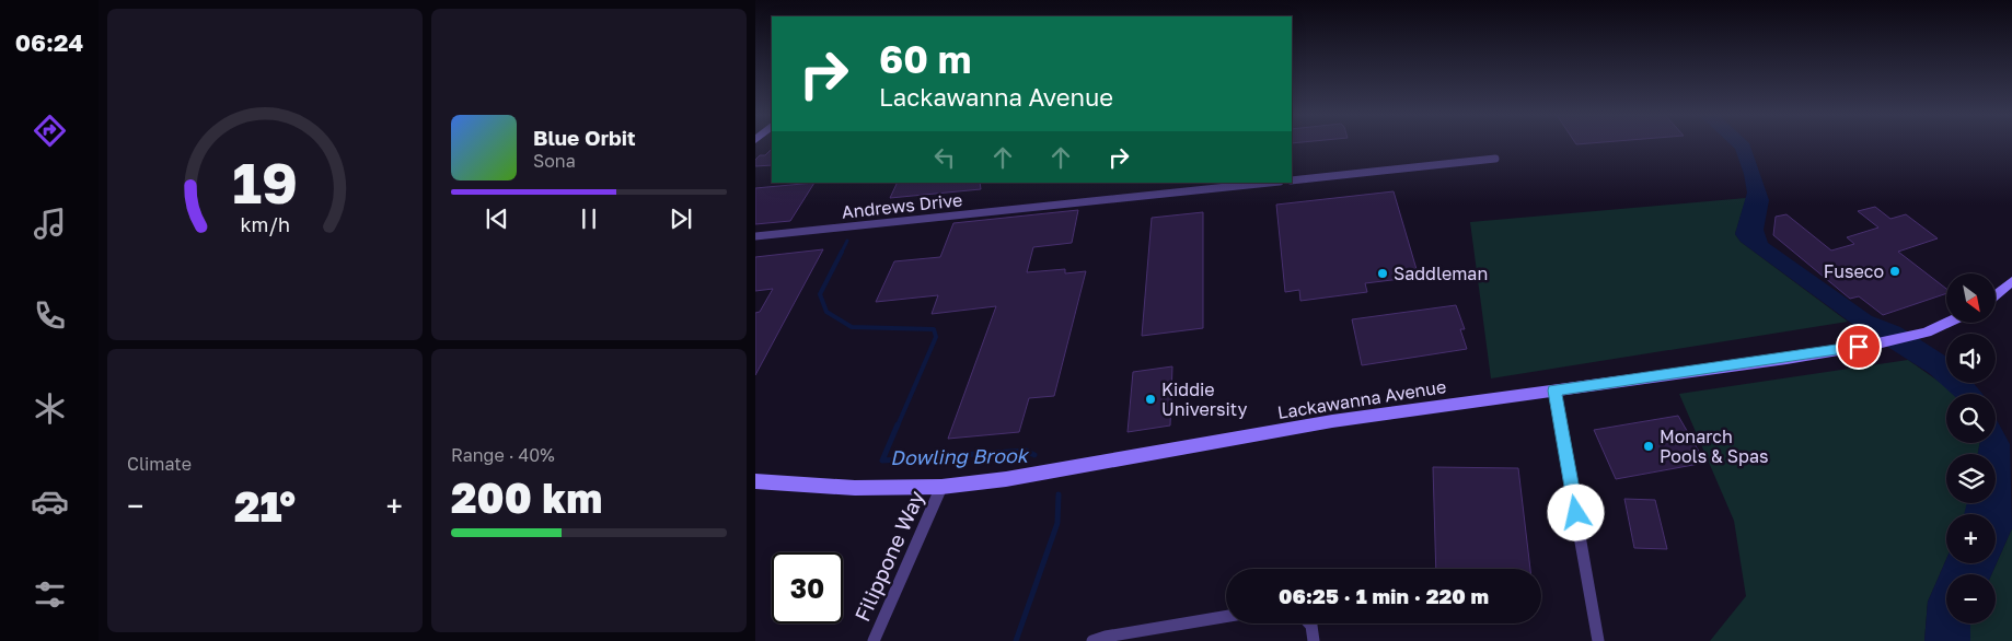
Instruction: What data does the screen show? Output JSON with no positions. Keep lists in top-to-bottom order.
{
  "streets": {
    "street": ["Andrews Drive", "Lackawanna Avenue", "Filippone Way"]
  },
  "crossings": [
    ["Lackawanna Avenue", "Filippone Way"]
  ],
  "water": ["Dowling Brook"],
  "places": [
    "Fuseco",
    "Saddleman",
    "Kiddie University",
    "Monarch Pools & Spas"
  ],
  "north": "bottom right",
  "page": {
    "tabs": "06:24",
    "turn": ["60 m", "Lackawanna Avenue"],
    "song": ["Blue Orbit", "Sona"],
    "map_buttons": ["+", "−"],
    "tile": [
      "Climate",
      ["Range · 40%", "200 km"]
    ],
    "heat": ["−", "21°", "+"],
    "limit": "30",
    "trip": "06:25 · 1 min · 220 m",
    "gauge": ["19", "km/h"]
  }
}
